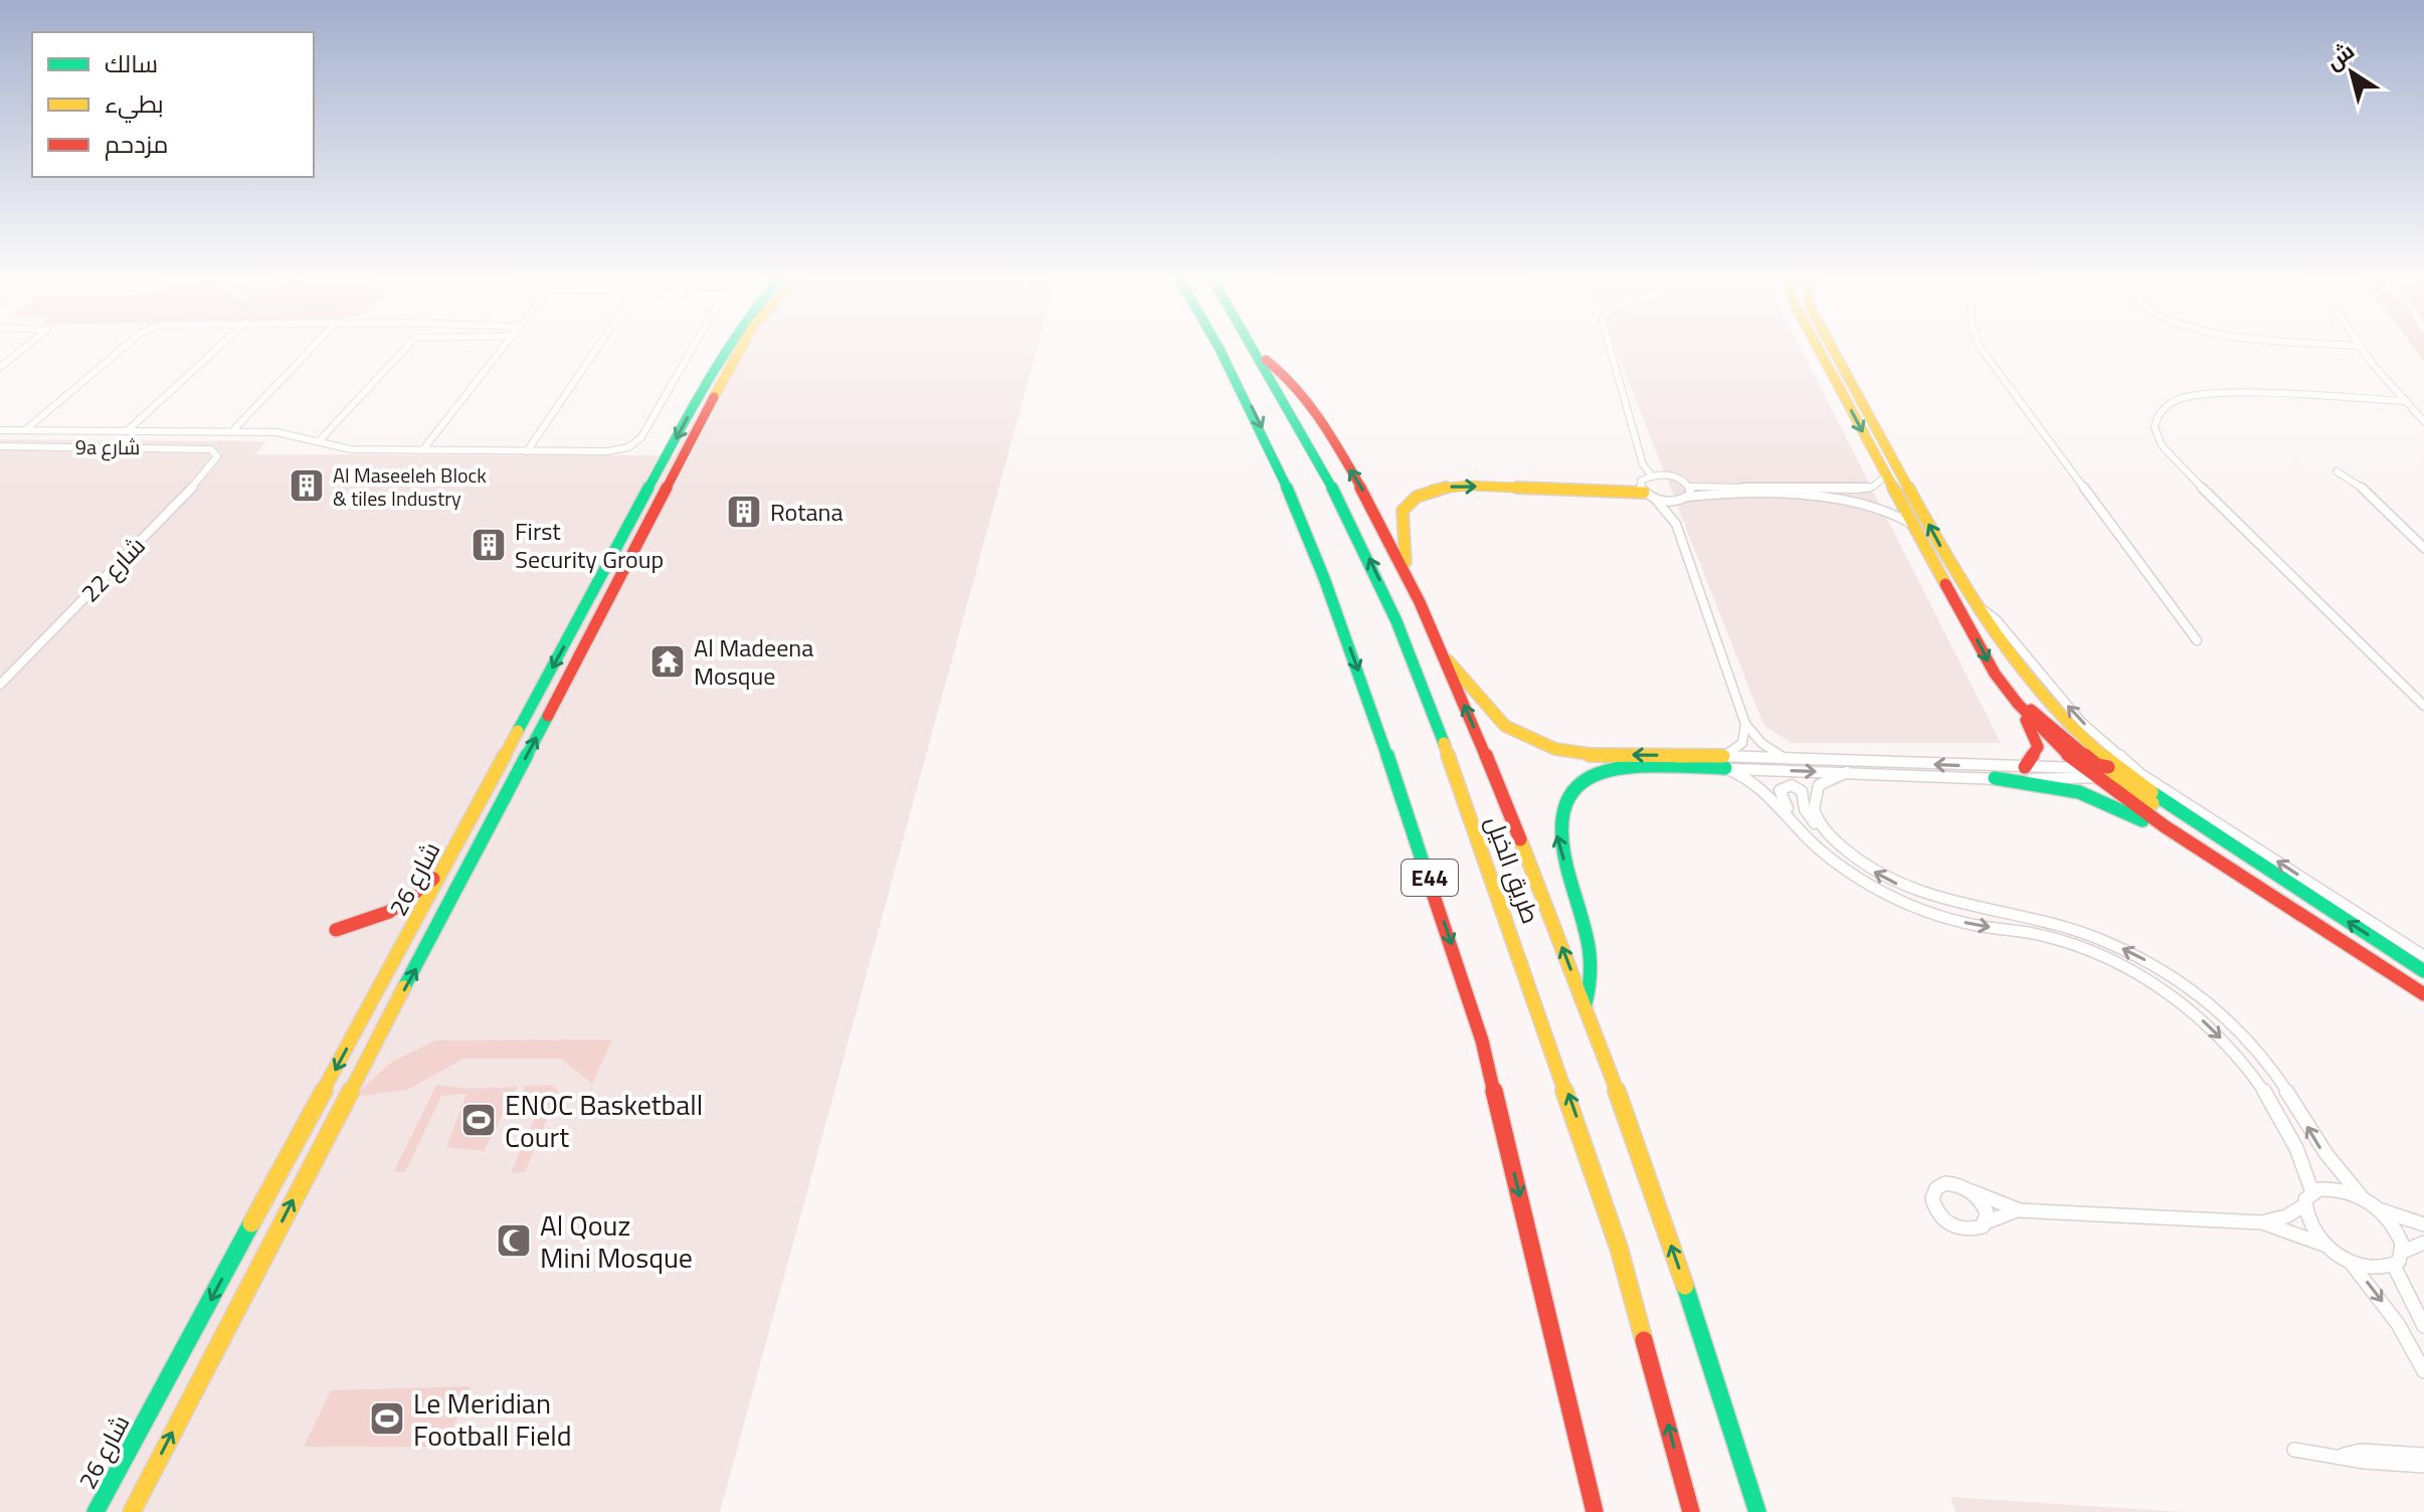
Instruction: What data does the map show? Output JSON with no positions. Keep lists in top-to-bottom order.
{
  "streets": {
    "main road": ["طريق الخيل", "E44", "شارع 26"],
    "street": ["9a شارع", "شارع 22"]
  },
  "crossings": [
    ["9a شارع", "شارع 22"]
  ],
  "places": {
    "building": ["Al Maseeleh Block & tiles Industry", "Rotana", "First Security Group"],
    "temple": ["Al Madeena Mosque"],
    "sports": ["ENOC Basketball Court", "Le Meridian Football Field"],
    "mosque": ["Al Qouz Mini Mosque"]
  },
  "legend": ["سالك", "بطيء", "مزدحم"],
  "north": "top left"
}
